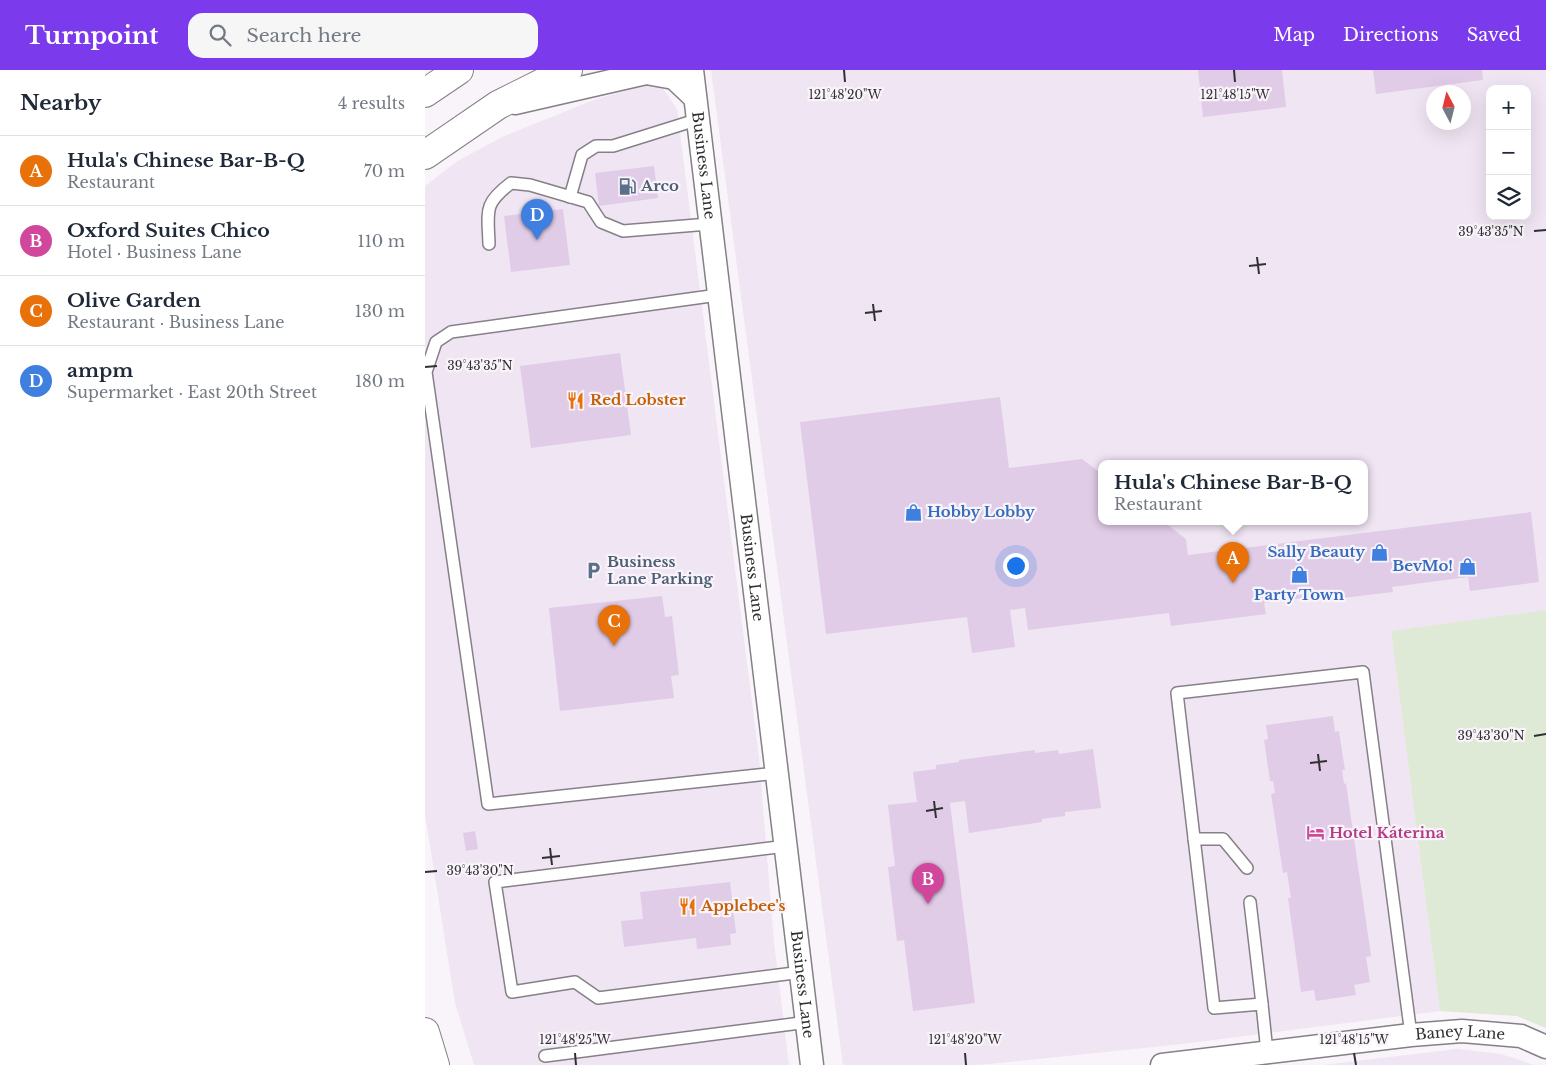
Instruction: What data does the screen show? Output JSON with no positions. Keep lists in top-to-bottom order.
{
  "streets": {
    "street": ["Business Lane", "Baney Lane"]
  },
  "places": {
    "fuel station": ["Arco"],
    "restaurant": ["Red Lobster", "Applebee's"],
    "shop": [
      "Hobby Lobby",
      "Sally Beauty",
      "BevMo!",
      "Party Town"
    ],
    "parking": ["Business Lane Parking"],
    "hotel": ["Hotel Káterina"]
  },
  "north": "top",
  "page": {
    "header": "Turnpoint",
    "search": "Search here",
    "nav": ["Map", "Directions", "Saved"],
    "heading": ["Nearby", "4 results"],
    "map_buttons": ["+", "−"],
    "list": [
      {
        "mark": "A",
        "name": "Hula's Chinese Bar-B-Q",
        "note": "Restaurant",
        "value": "70 m"
      },
      {
        "mark": "B",
        "name": "Oxford Suites Chico",
        "note": "Hotel · Business Lane",
        "value": "110 m"
      },
      {
        "mark": "C",
        "name": "Olive Garden",
        "note": "Restaurant · Business Lane",
        "value": "130 m"
      },
      {
        "mark": "D",
        "name": "ampm",
        "note": "Supermarket · East 20th Street",
        "value": "180 m"
      }
    ],
    "pins": [
      "D",
      "A",
      "C",
      "B"
    ],
    "popup": ["Hula's Chinese Bar-B-Q", "Restaurant"]
  },
  "coordinates": [
    "121°48'20\"W",
    "121°48'15\"W",
    "39°43'35\"N",
    "39°43'30\"N",
    "121°48'25\"W"
  ]
}
